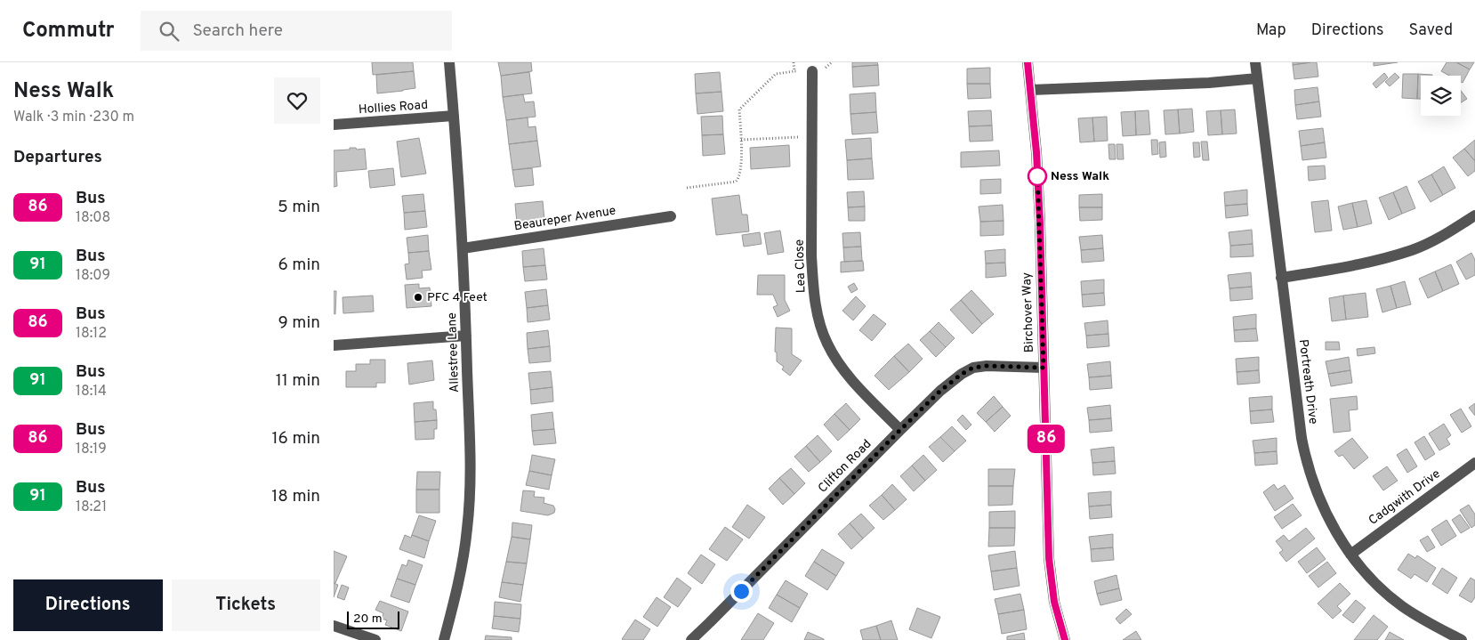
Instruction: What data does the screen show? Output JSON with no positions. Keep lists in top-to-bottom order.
{
  "streets": {
    "street": [
      "Hollies Road",
      "Beaureper Avenue",
      "Lea Close",
      "Birchover Way",
      "Allestree Lane",
      "Portreath Drive",
      "Clifton Road",
      "Cadgwith Drive"
    ]
  },
  "crossings": [
    ["Hollies Road", "Allestree Lane"],
    ["Beaureper Avenue", "Allestree Lane"],
    ["Lea Close", "Clifton Road"],
    ["Birchover Way", "Clifton Road"],
    ["Portreath Drive", "Cadgwith Drive"]
  ],
  "places": ["Ness Walk", "PFC 4 Feet"],
  "lines": ["bus line 86"],
  "scale_bar": "20 m",
  "page": {
    "header": "Commutr",
    "search": "Search here",
    "nav": ["Map", "Directions", "Saved"],
    "heading": [
      ["Ness Walk", "Walk · 3 min · 230 m"],
      "Departures"
    ],
    "on_map": "86",
    "list": [
      {
        "mark": "86",
        "name": "Bus",
        "note": "18:08",
        "value": "5 min"
      },
      {
        "mark": "91",
        "name": "Bus",
        "note": "18:09",
        "value": "6 min"
      },
      {
        "mark": "86",
        "name": "Bus",
        "note": "18:12",
        "value": "9 min"
      },
      {
        "mark": "91",
        "name": "Bus",
        "note": "18:14",
        "value": "11 min"
      },
      {
        "mark": "86",
        "name": "Bus",
        "note": "18:19",
        "value": "16 min"
      },
      {
        "mark": "91",
        "name": "Bus",
        "note": "18:21",
        "value": "18 min"
      }
    ],
    "buttons": ["Directions", "Tickets"],
    "scale": "20 m"
  }
}
